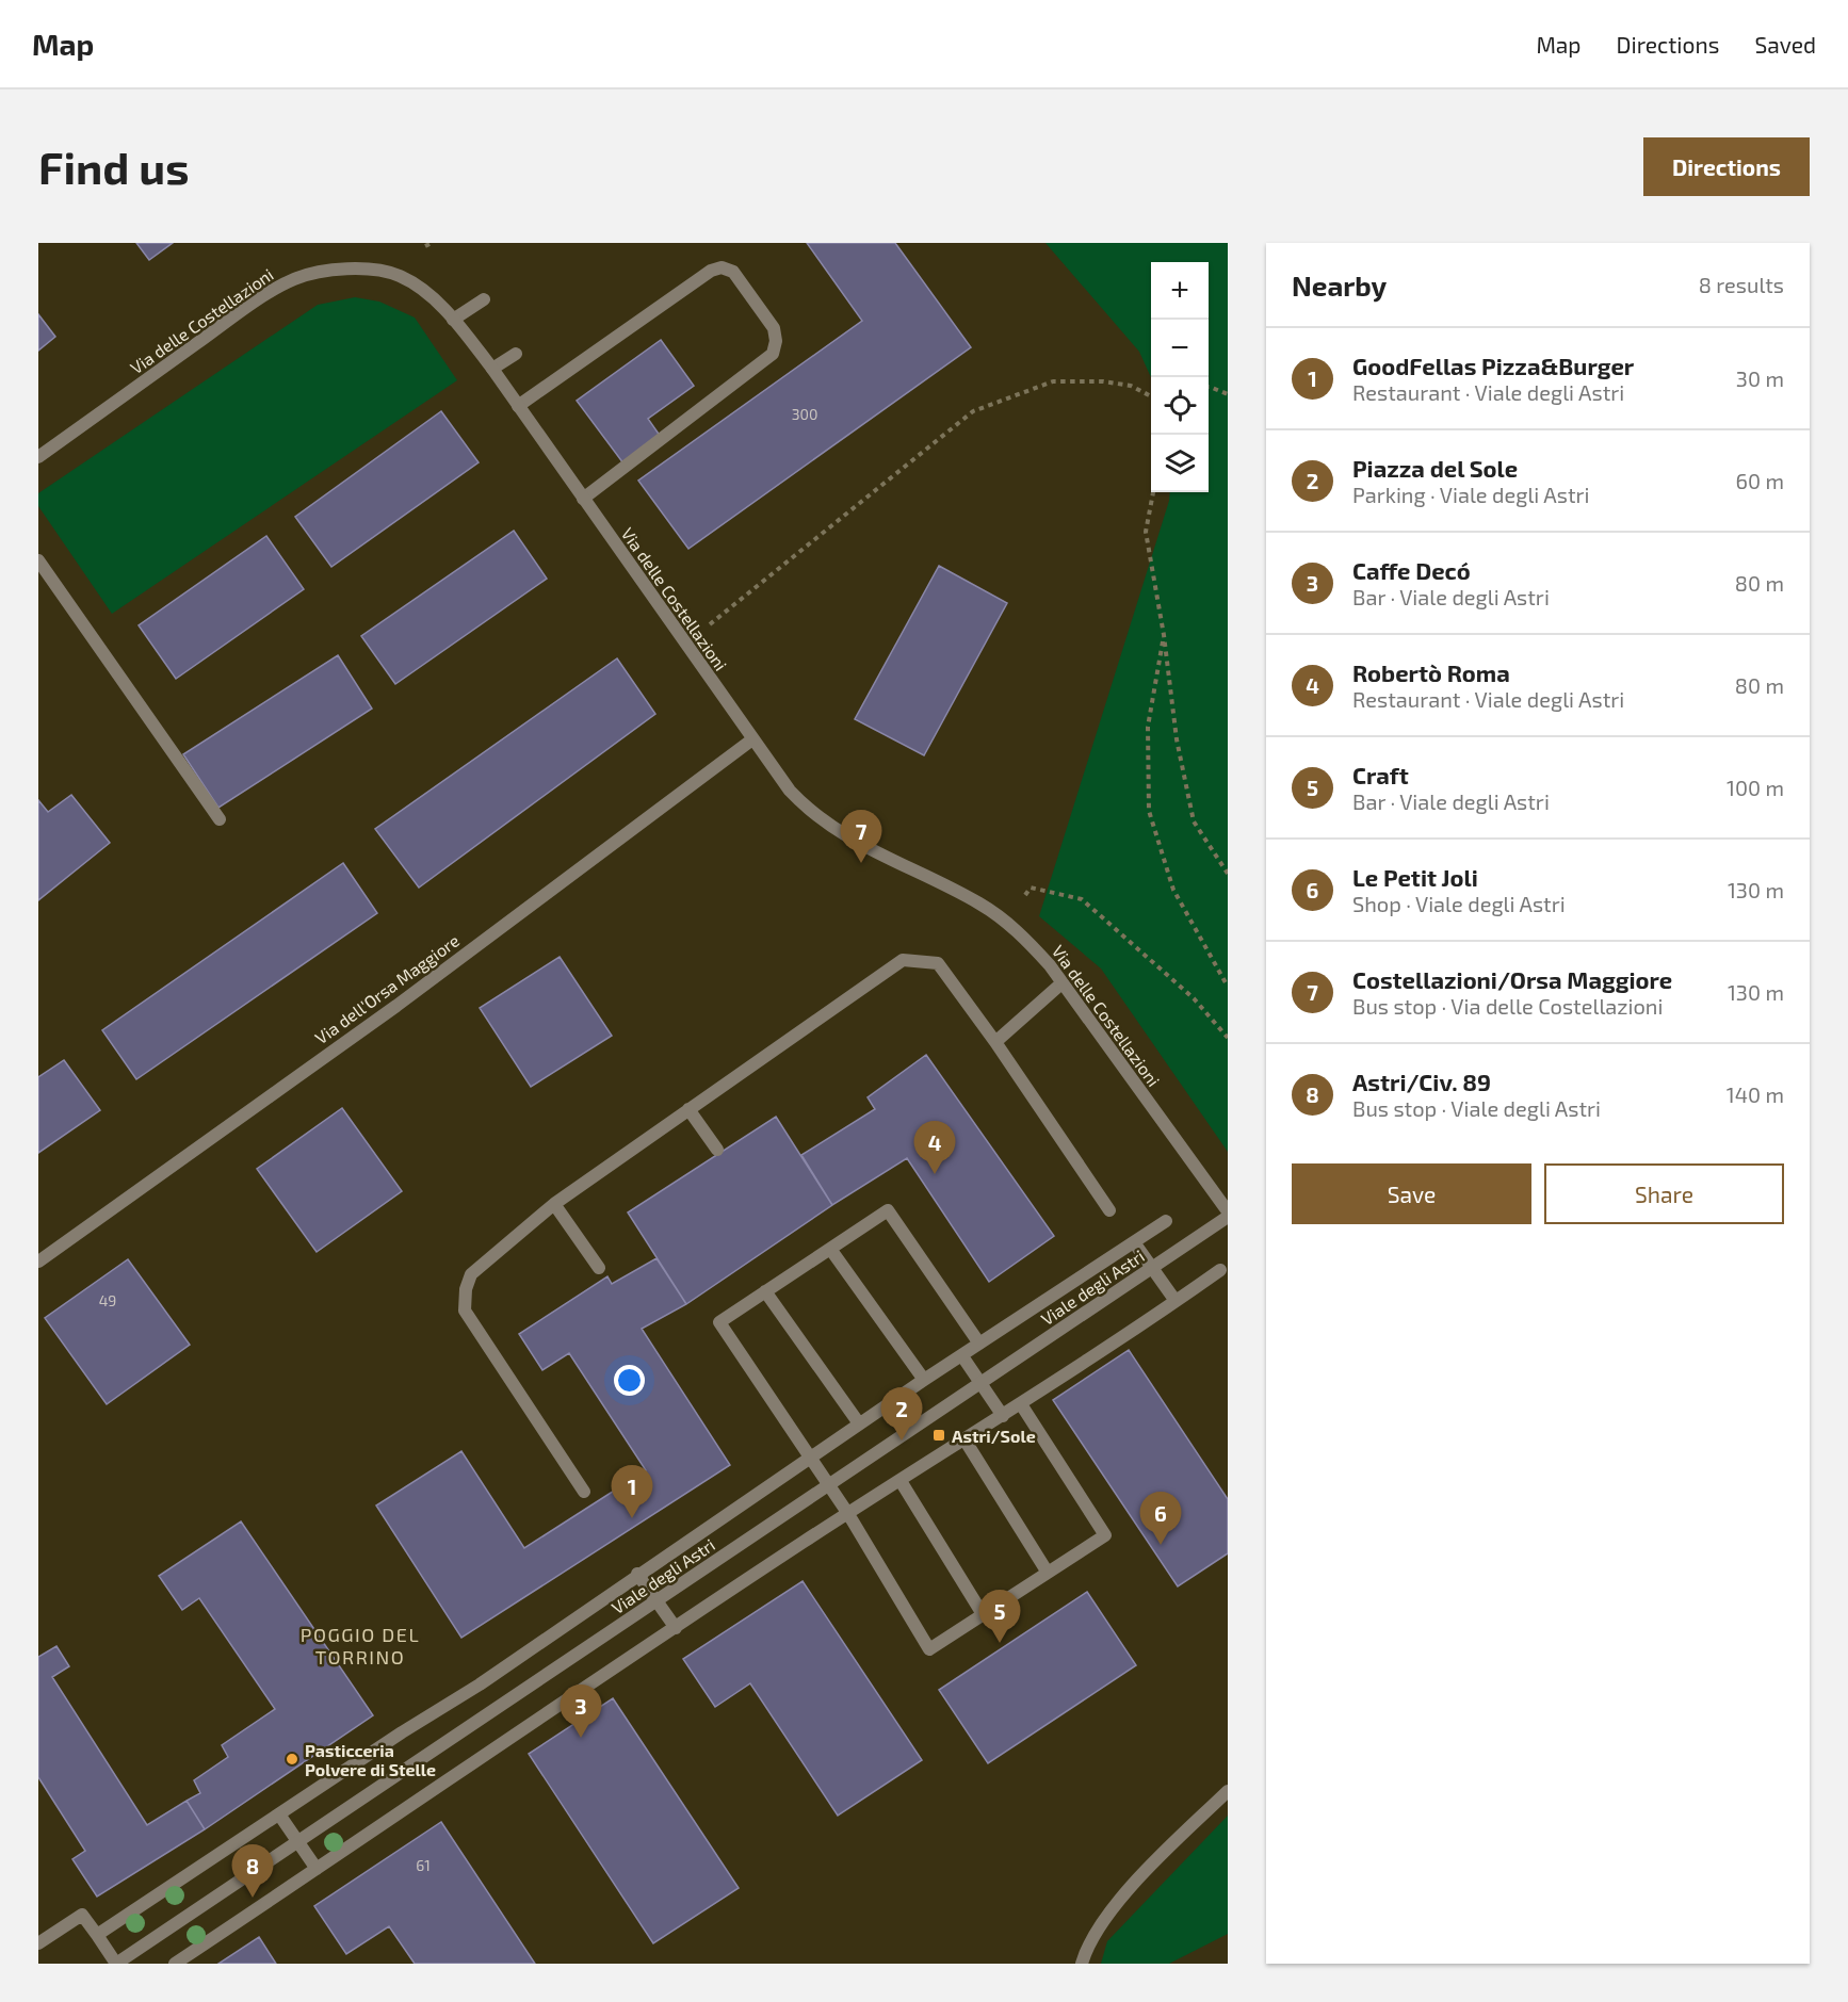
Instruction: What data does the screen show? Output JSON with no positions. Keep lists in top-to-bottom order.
{
  "streets": {
    "street": ["Via delle Costellazioni", "Via dell'Orsa Maggiore", "Viale degli Astri"]
  },
  "crossings": [
    ["Via delle Costellazioni", "Via dell'Orsa Maggiore"]
  ],
  "districts": ["POGGIO DEL TORRINO"],
  "places": {
    "transit": ["Astri/Sole"],
    "other": ["Pasticceria Polvere di Stelle"]
  },
  "house_numbers": ["300", "49", "61"],
  "page": {
    "header": "Map",
    "nav": ["Map", "Directions", "Saved"],
    "buttons": [
      "Directions",
      ["Save", "Share"]
    ],
    "title": "Find us",
    "heading": ["Nearby", "8 results"],
    "map_buttons": ["+", "−"],
    "list": [
      {
        "mark": "1",
        "name": "GoodFellas Pizza&Burger",
        "note": "Restaurant · Viale degli Astri",
        "value": "30 m"
      },
      {
        "mark": "2",
        "name": "Piazza del Sole",
        "note": "Parking · Viale degli Astri",
        "value": "60 m"
      },
      {
        "mark": "3",
        "name": "Caffe Decó",
        "note": "Bar · Viale degli Astri",
        "value": "80 m"
      },
      {
        "mark": "4",
        "name": "Robertò Roma",
        "note": "Restaurant · Viale degli Astri",
        "value": "80 m"
      },
      {
        "mark": "5",
        "name": "Craft",
        "note": "Bar · Viale degli Astri",
        "value": "100 m"
      },
      {
        "mark": "6",
        "name": "Le Petit Joli",
        "note": "Shop · Viale degli Astri",
        "value": "130 m"
      },
      {
        "mark": "7",
        "name": "Costellazioni/Orsa Maggiore",
        "note": "Bus stop · Via delle Costellazioni",
        "value": "130 m"
      },
      {
        "mark": "8",
        "name": "Astri/Civ. 89",
        "note": "Bus stop · Viale degli Astri",
        "value": "140 m"
      }
    ],
    "pins": [
      "7",
      "4",
      "2",
      "1",
      "6",
      "5",
      "3",
      "8"
    ]
  }
}
